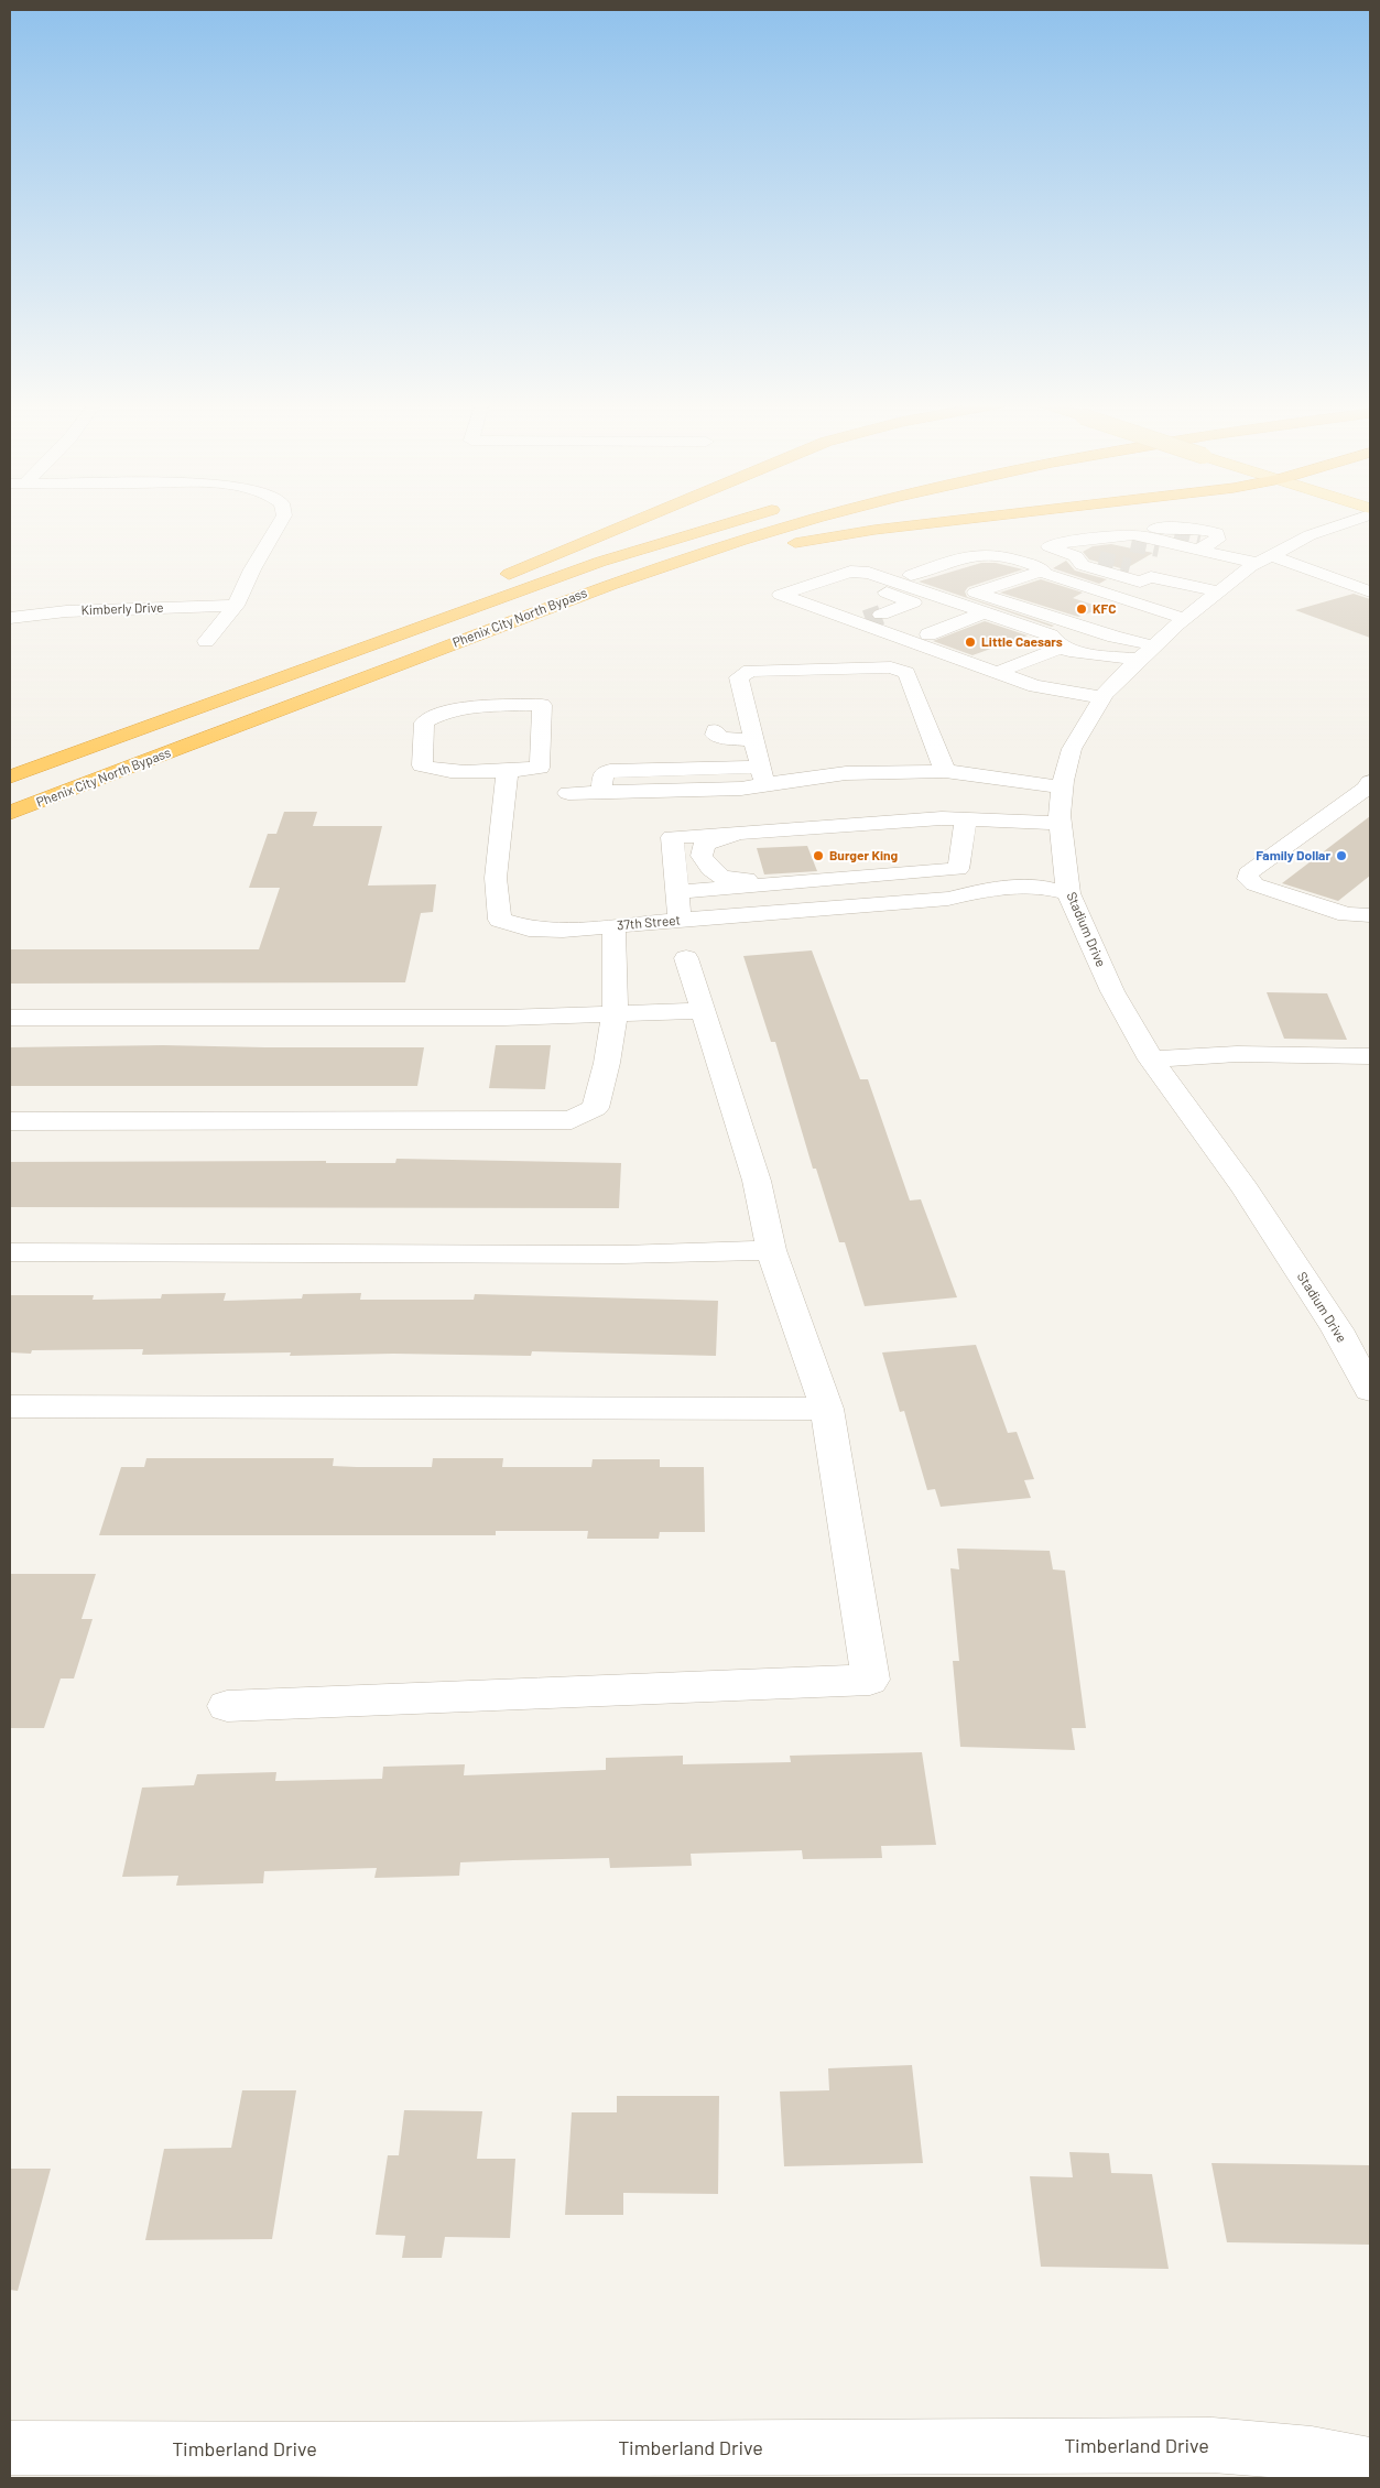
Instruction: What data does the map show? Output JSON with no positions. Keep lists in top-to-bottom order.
{
  "streets": {
    "highway": ["Phenix City North Bypass"],
    "street": [
      "Kimberly Drive",
      "37th Street",
      "Stadium Drive",
      "Timberland Drive"
    ]
  },
  "crossings": [
    ["37th Street", "Stadium Drive"]
  ],
  "places": [
    "KFC",
    "Little Caesars",
    "Burger King",
    "Family Dollar"
  ]
}
